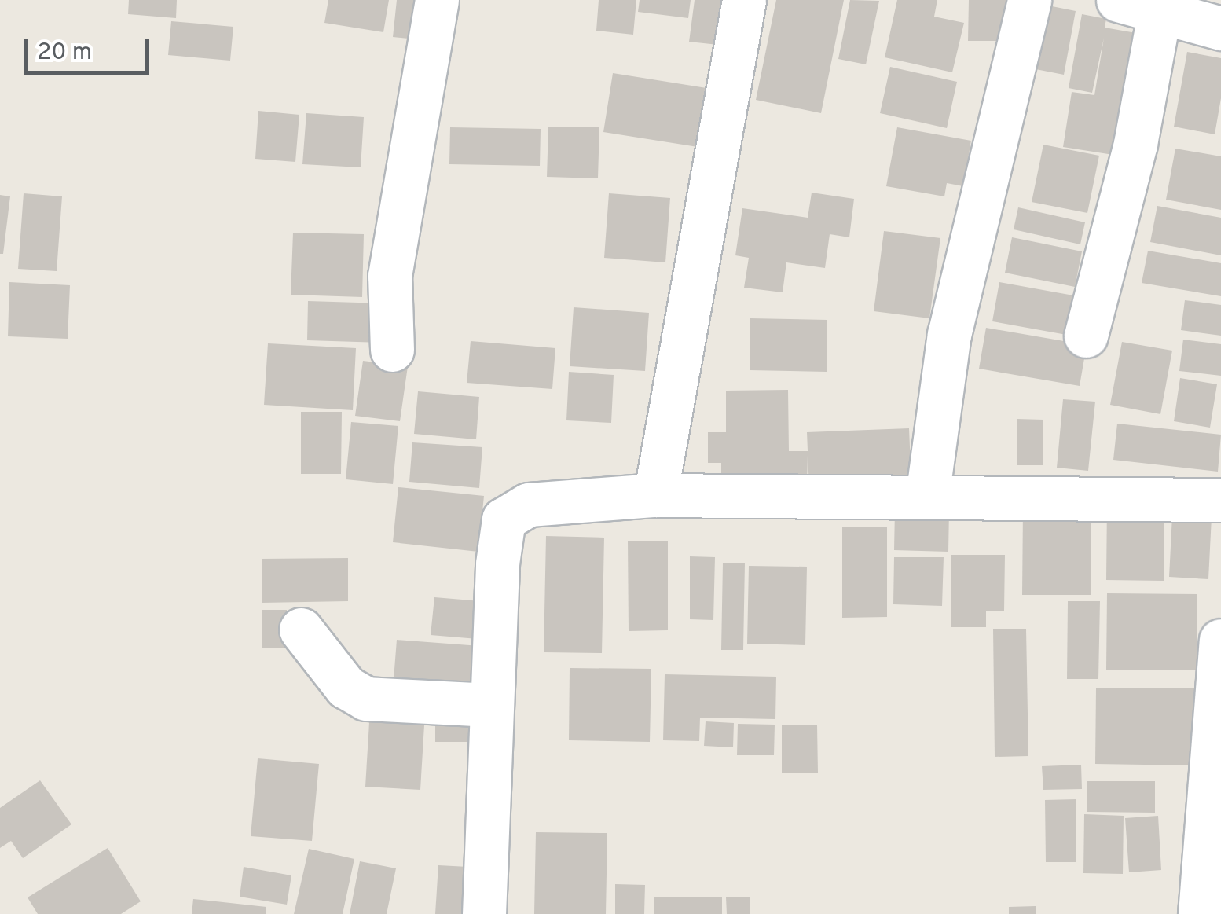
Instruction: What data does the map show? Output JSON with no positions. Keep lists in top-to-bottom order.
{
  "scale_bar": "20 m"
}
